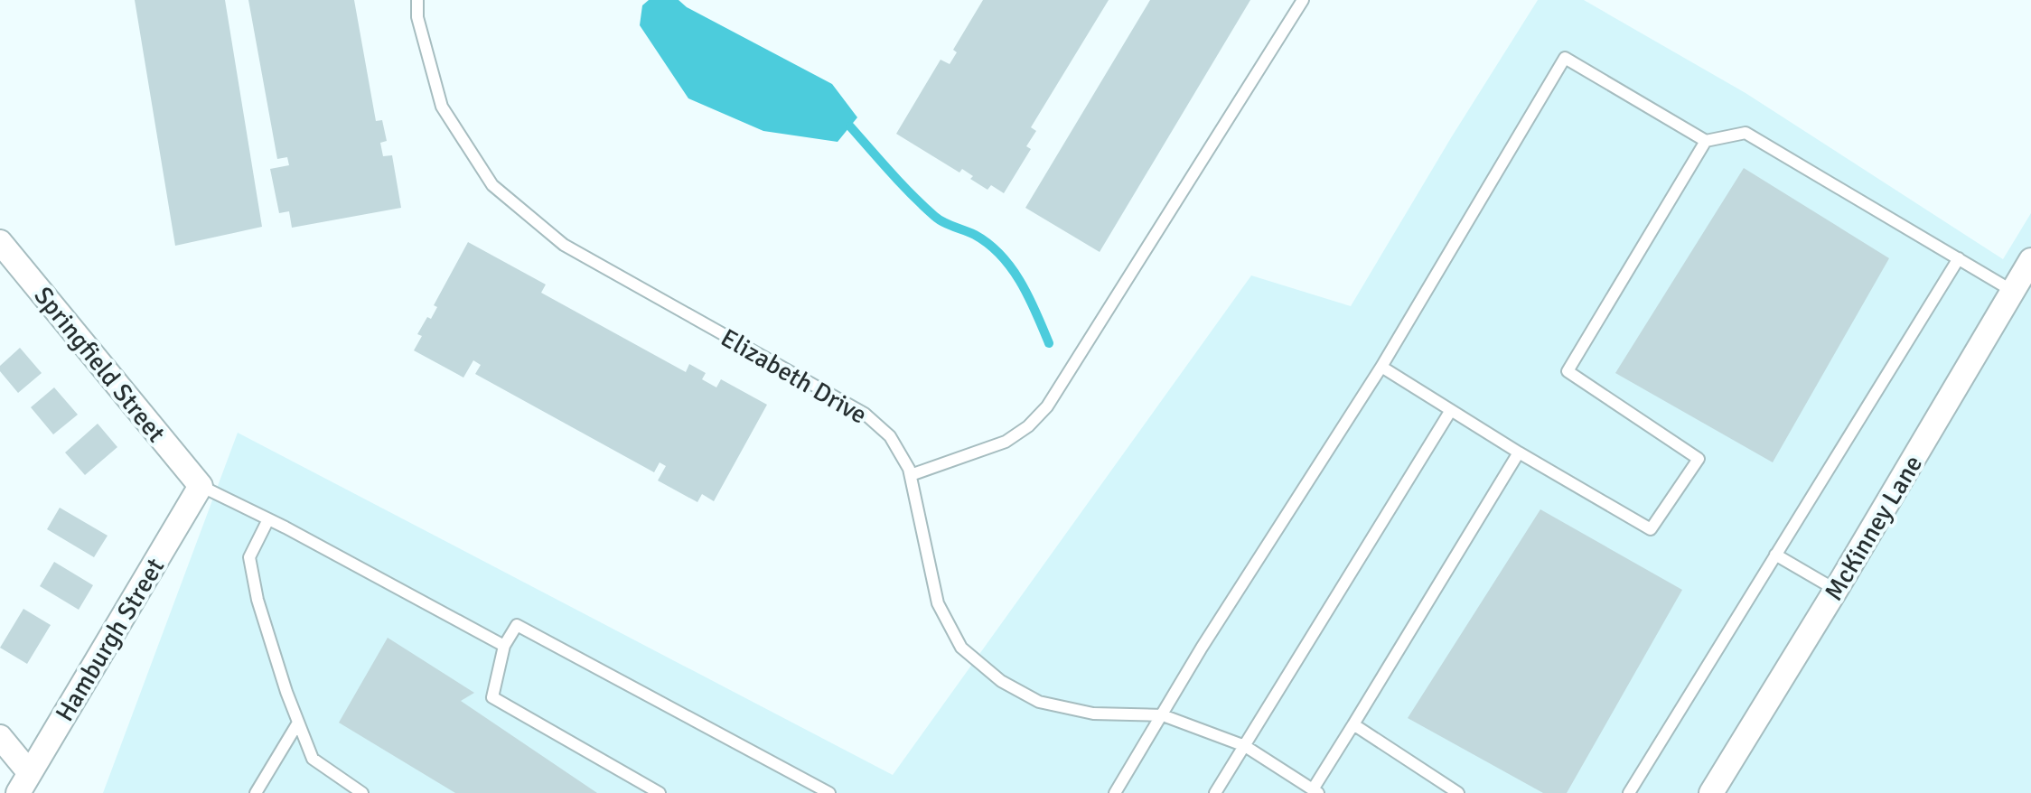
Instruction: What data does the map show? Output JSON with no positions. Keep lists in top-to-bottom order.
{
  "streets": {
    "street": ["Springfield Street", "McKinney Lane", "Hamburgh Street"],
    "lane": ["Elizabeth Drive"]
  },
  "crossings": [
    ["Springfield Street", "Hamburgh Street"]
  ]
}
